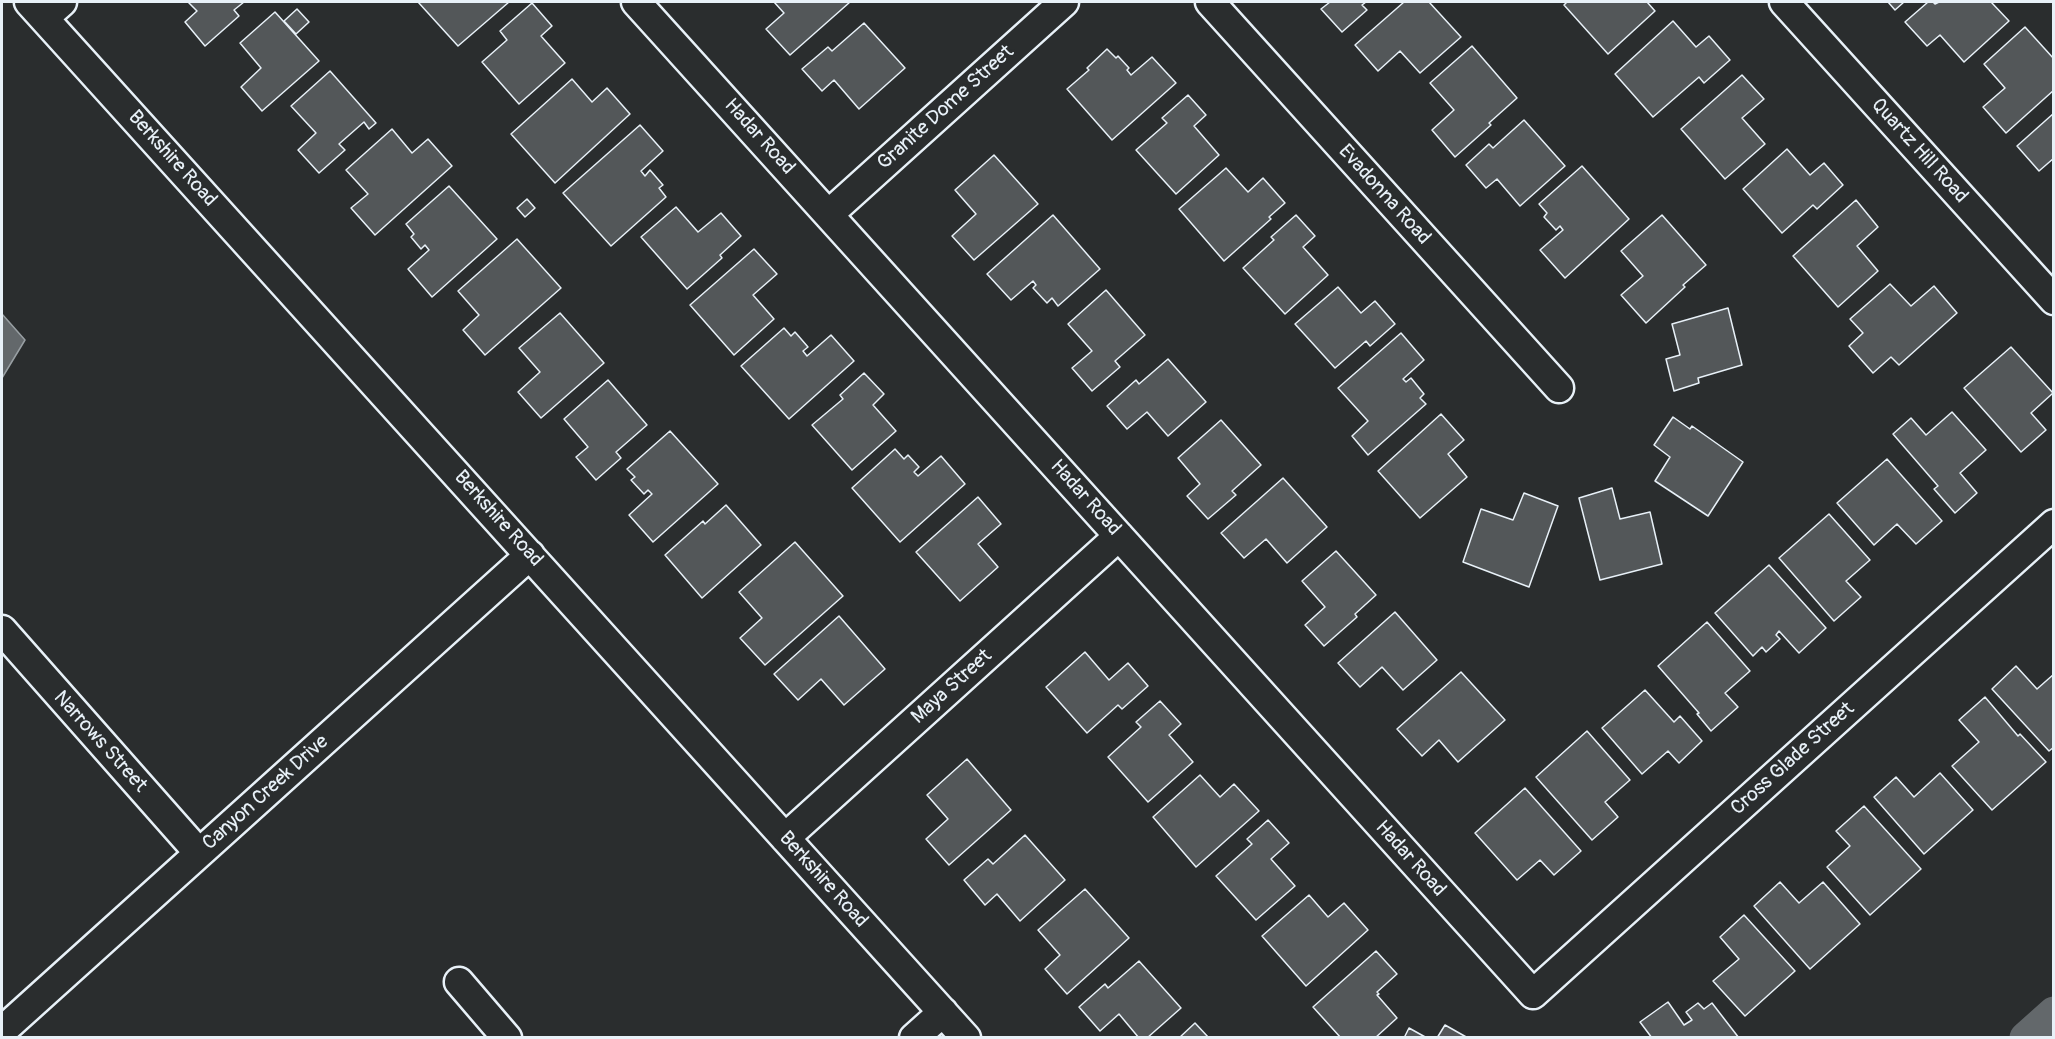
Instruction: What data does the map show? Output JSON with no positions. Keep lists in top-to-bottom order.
{
  "streets": {
    "street": [
      "Granite Dome Street",
      "Hadar Road",
      "Quartz Hill Road",
      "Berkshire Road",
      "Evadonna Road",
      "Maya Street",
      "Narrows Street",
      "Cross Glade Street",
      "Canyon Creek Drive"
    ]
  },
  "crossings": [
    ["Granite Dome Street", "Hadar Road"],
    ["Hadar Road", "Maya Street"],
    ["Hadar Road", "Cross Glade Street"],
    ["Berkshire Road", "Maya Street"],
    ["Berkshire Road", "Canyon Creek Drive"],
    ["Narrows Street", "Canyon Creek Drive"]
  ]
}
